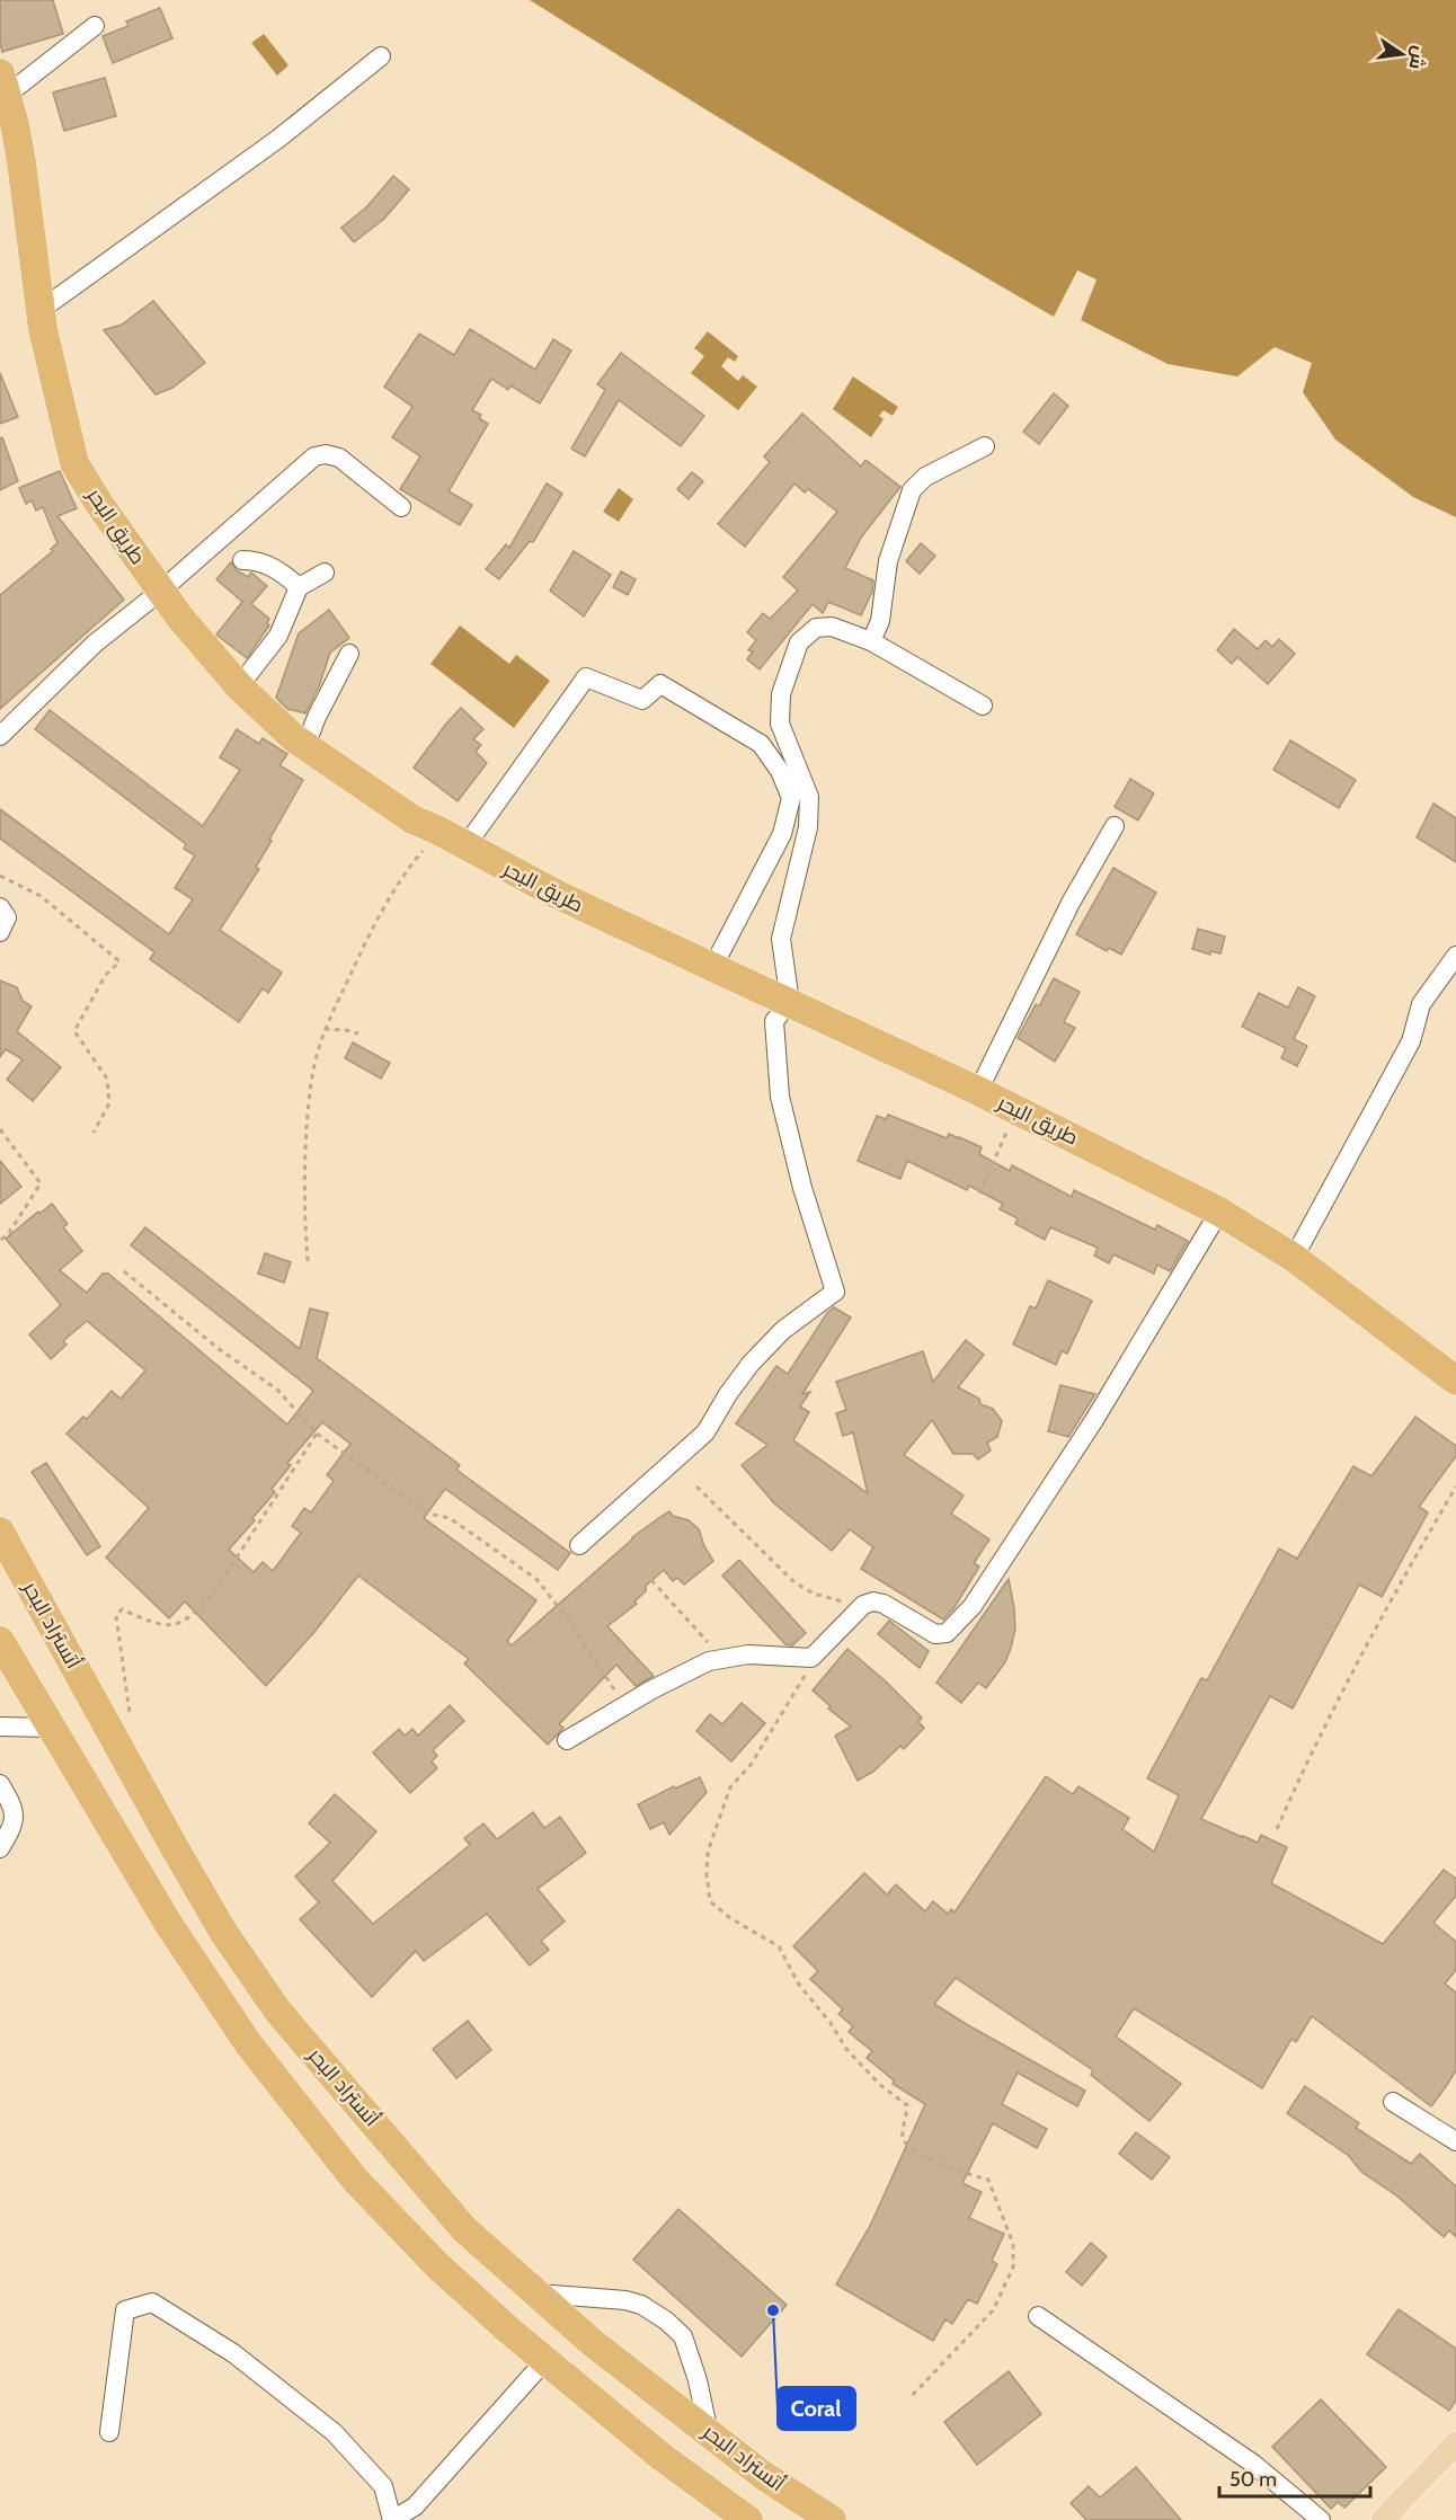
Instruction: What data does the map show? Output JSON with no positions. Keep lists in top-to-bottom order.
{
  "streets": {
    "highway": ["طريق البحر", "أتستراد البحر"]
  },
  "places": ["Coral"],
  "scale_bar": "50 m",
  "north": "right"
}
